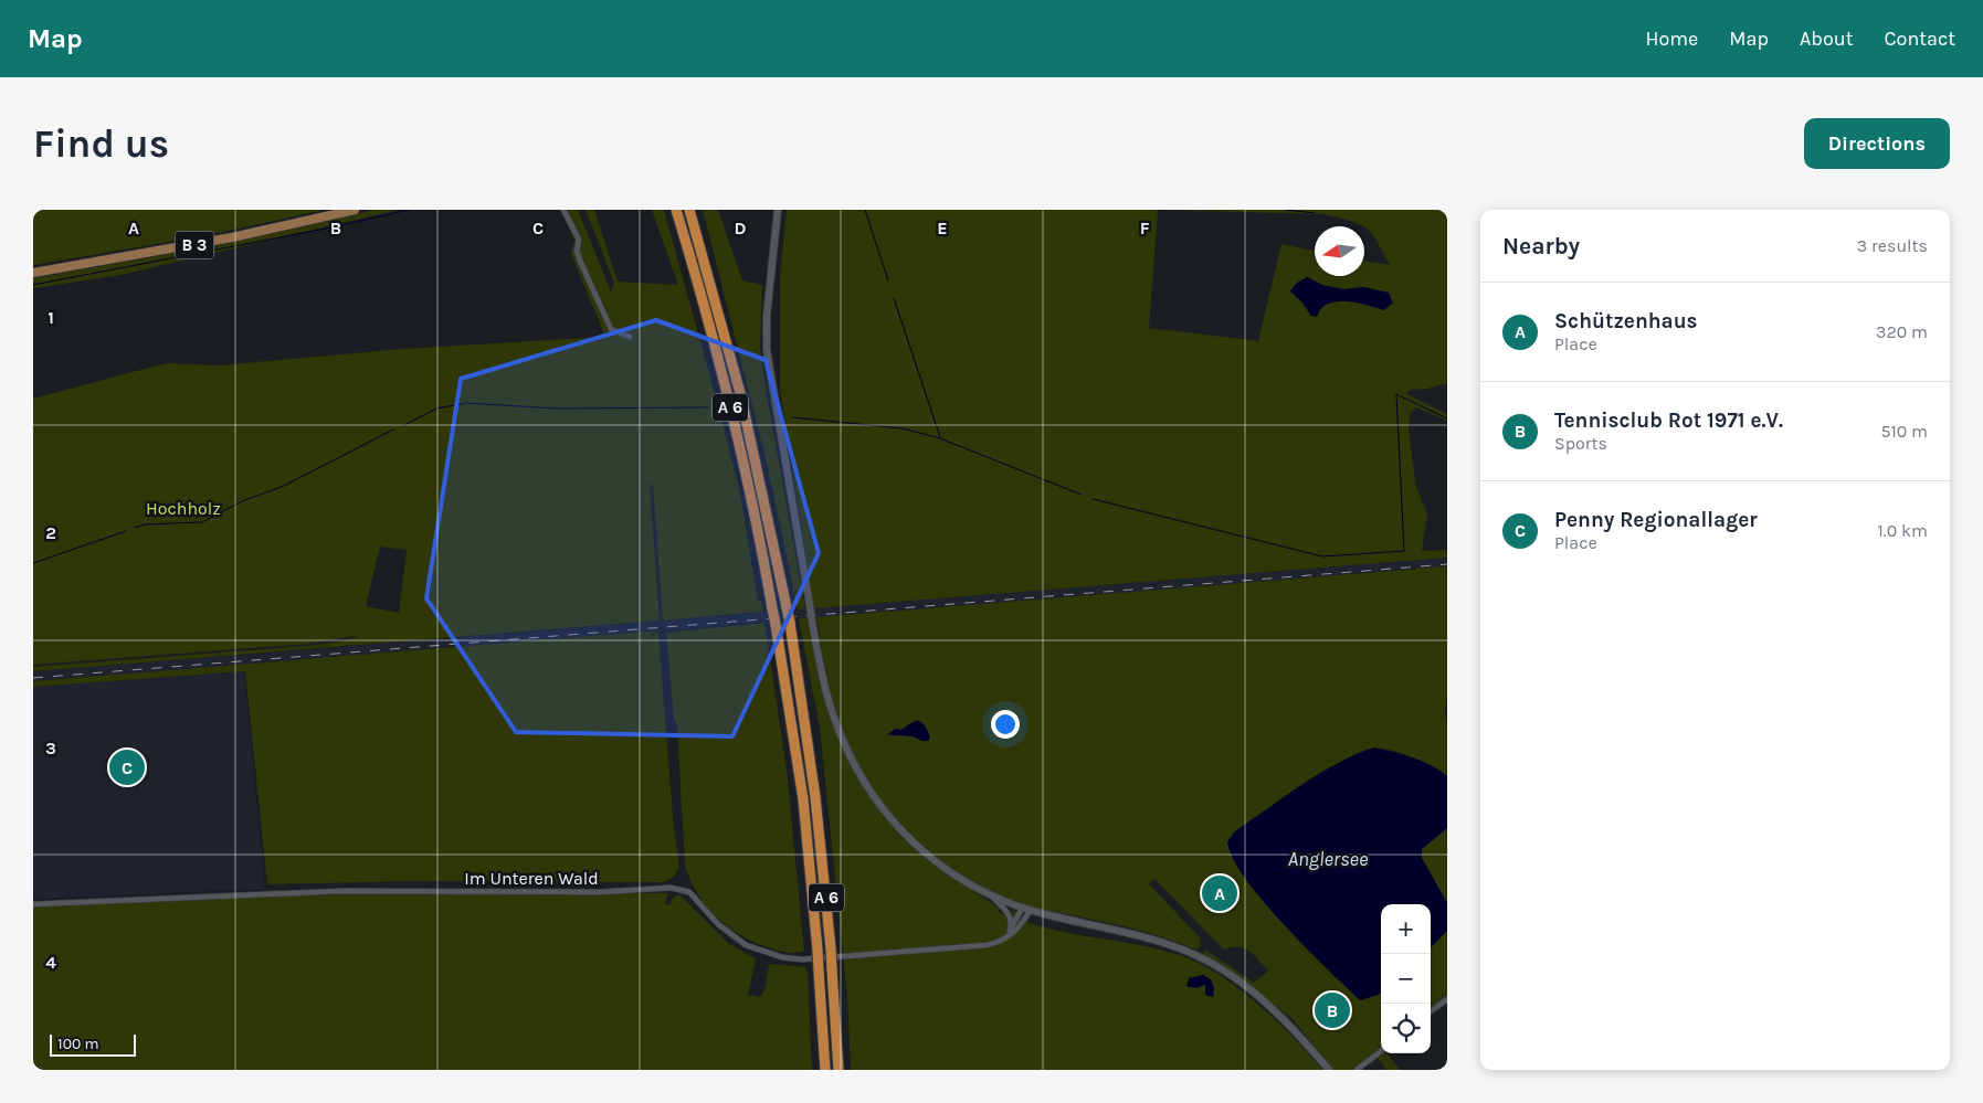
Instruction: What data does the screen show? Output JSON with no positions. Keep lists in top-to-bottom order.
{
  "streets": {
    "highway": ["A 6"],
    "main road": ["B 3"],
    "street": ["Im Unteren Wald"]
  },
  "water": ["Anglersee"],
  "parks": ["Hochholz"],
  "scale_bar": "100 m",
  "north": "left",
  "page": {
    "header": "Map",
    "nav": [
      "Home",
      "Map",
      "About",
      "Contact"
    ],
    "buttons": "Directions",
    "title": "Find us",
    "heading": ["Nearby", "3 results"],
    "list": [
      {
        "mark": "A",
        "name": "Schützenhaus",
        "note": "Place",
        "value": "320 m"
      },
      {
        "mark": "B",
        "name": "Tennisclub Rot 1971 e.V.",
        "note": "Sports",
        "value": "510 m"
      },
      {
        "mark": "C",
        "name": "Penny Regionallager",
        "note": "Place",
        "value": "1.0 km"
      }
    ],
    "pins": ["C", "A", "B"],
    "map_buttons": ["+", "−"],
    "scale": "100 m"
  },
  "grid": {
    "columns": [
      "A",
      "B",
      "C",
      "D",
      "E",
      "F"
    ],
    "rows": [
      "1",
      "2",
      "3",
      "4"
    ]
  }
}
